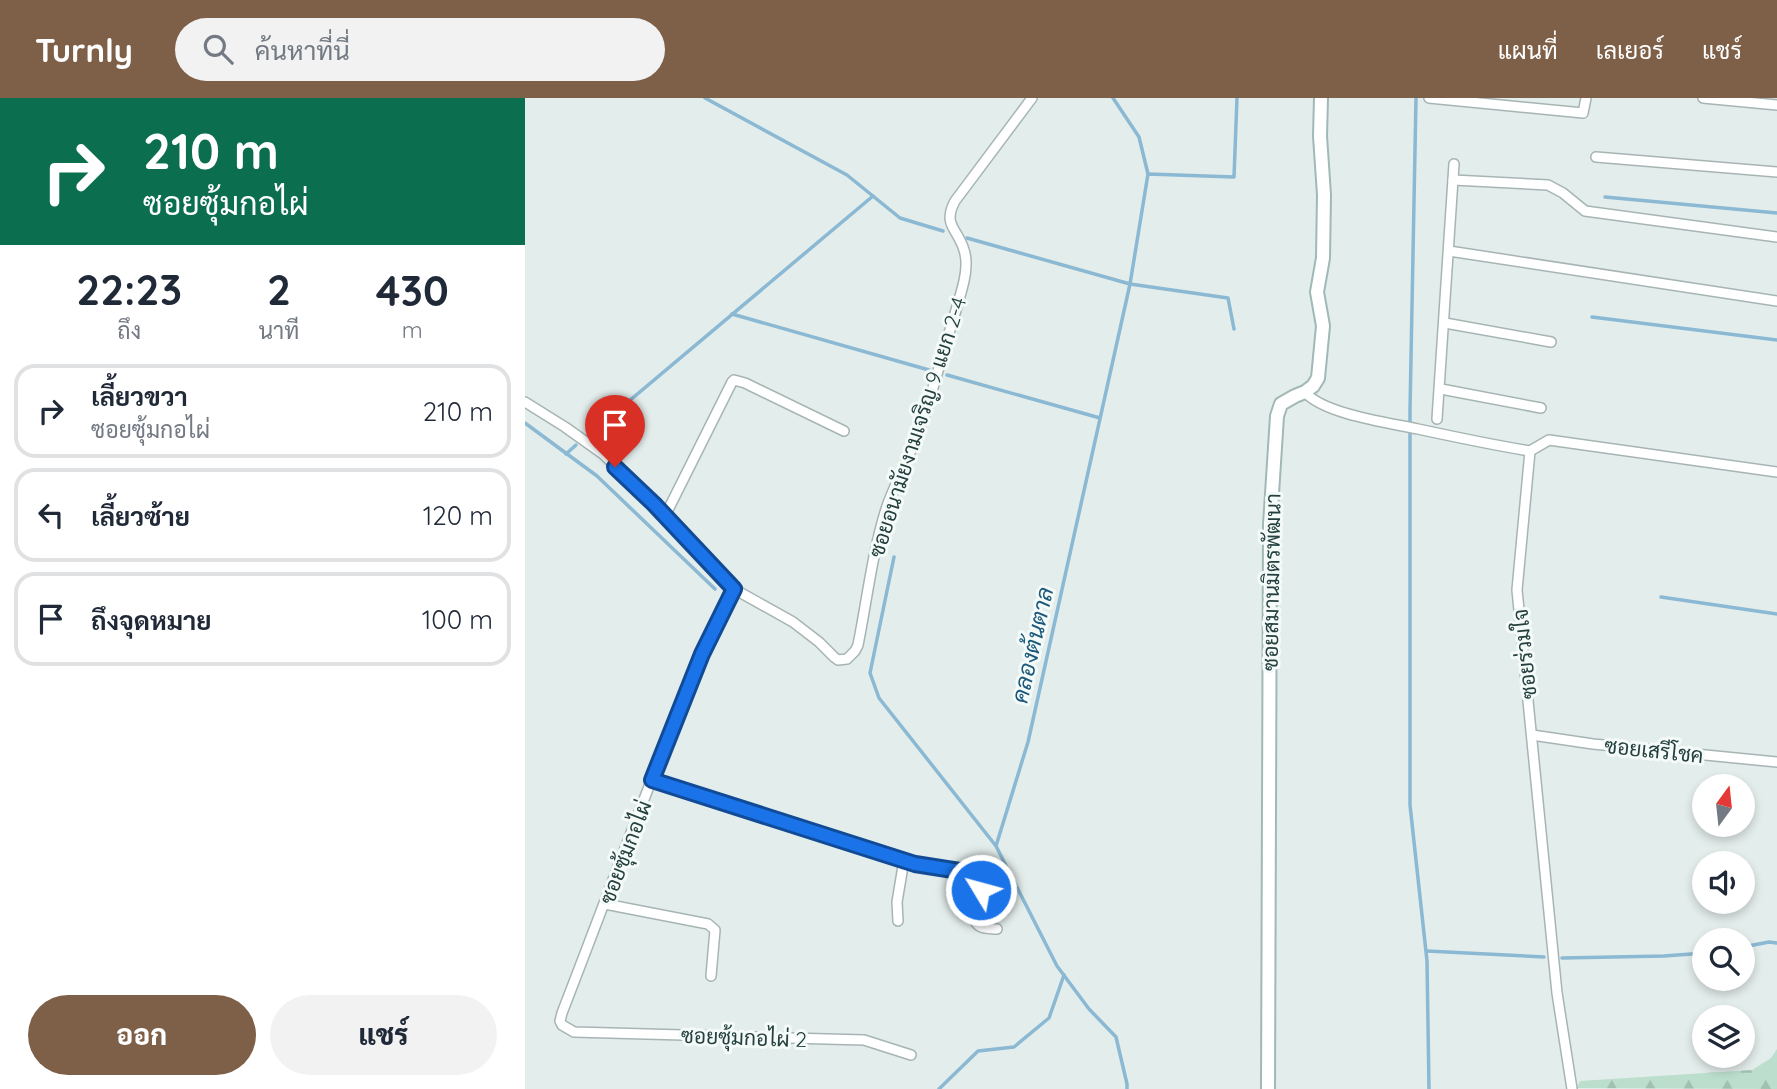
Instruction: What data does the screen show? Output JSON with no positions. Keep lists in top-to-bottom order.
{
  "streets": {
    "street": [
      "ซอยอนามัยงามเจริญ 9 แยก 2-4",
      "ซอยสมานมิตรพัฒนา",
      "ซอยร่วมใจ",
      "ซอยเสรีโชค",
      "ซอยซุ้มกอไผ่",
      "ซอยซุ้มกอไผ่ 2"
    ]
  },
  "crossings": [
    ["ซอยอนามัยงามเจริญ 9 แยก 2-4", "ซอยซุ้มกอไผ่"],
    ["ซอยร่วมใจ", "ซอยเสรีโชค"],
    ["ซอยซุ้มกอไผ่", "ซอยซุ้มกอไผ่ 2"]
  ],
  "water": ["คลองต้นตาล"],
  "north": "top",
  "page": {
    "header": "Turnly",
    "search": "ค้นหาที่นี่",
    "nav": ["แผนที่", "เลเยอร์", "แชร์"],
    "turn": ["210 m", "ซอยซุ้มกอไผ่"],
    "eta": [
      "22:23",
      "ถึง",
      "2",
      "นาที",
      "430",
      "m"
    ],
    "list": [
      {
        "name": "เลี้ยวขวา",
        "note": "ซอยซุ้มกอไผ่",
        "value": "210 m"
      },
      {
        "name": "เลี้ยวซ้าย",
        "value": "120 m"
      },
      {
        "name": "ถึงจุดหมาย",
        "value": "100 m"
      }
    ],
    "buttons": ["ออก", "แชร์"]
  }
}
